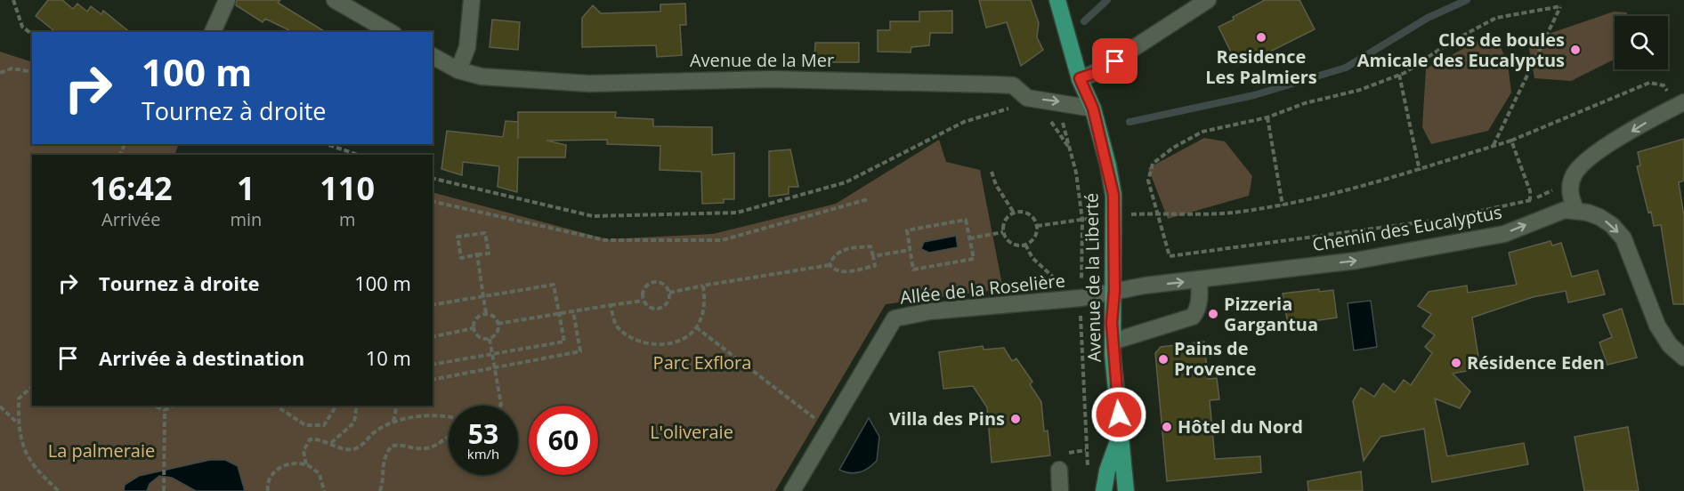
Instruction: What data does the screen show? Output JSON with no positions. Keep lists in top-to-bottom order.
{
  "streets": {
    "main road": ["Avenue de la Liberté"],
    "street": ["Avenue de la Mer", "Chemin des Eucalyptus", "Allée de la Roselière"]
  },
  "crossings": [
    ["Chemin des Eucalyptus", "Avenue de la Liberté"],
    ["Chemin des Eucalyptus", "Allée de la Roselière"],
    ["Avenue de la Liberté", "Allée de la Roselière"]
  ],
  "one_way": ["Chemin des Eucalyptus"],
  "parks": ["Parc Exflora", "L'oliveraie", "La palmeraie"],
  "places": [
    "Residence Les Palmiers",
    "Clos de boules Amicale des Eucalyptus",
    "Pizzeria Gargantua",
    "Pains de Provence",
    "Résidence Eden",
    "Villa des Pins",
    "Hôtel du Nord"
  ],
  "page": {
    "turn": ["100 m", "Tournez à droite"],
    "eta": [
      "16:42",
      "Arrivée",
      "1",
      "min",
      "110",
      "m"
    ],
    "list": [
      {
        "name": "Tournez à droite",
        "value": "100 m"
      },
      {
        "name": "Arrivée à destination",
        "value": "10 m"
      }
    ],
    "speed": "53 km/h",
    "limit": "60"
  }
}
